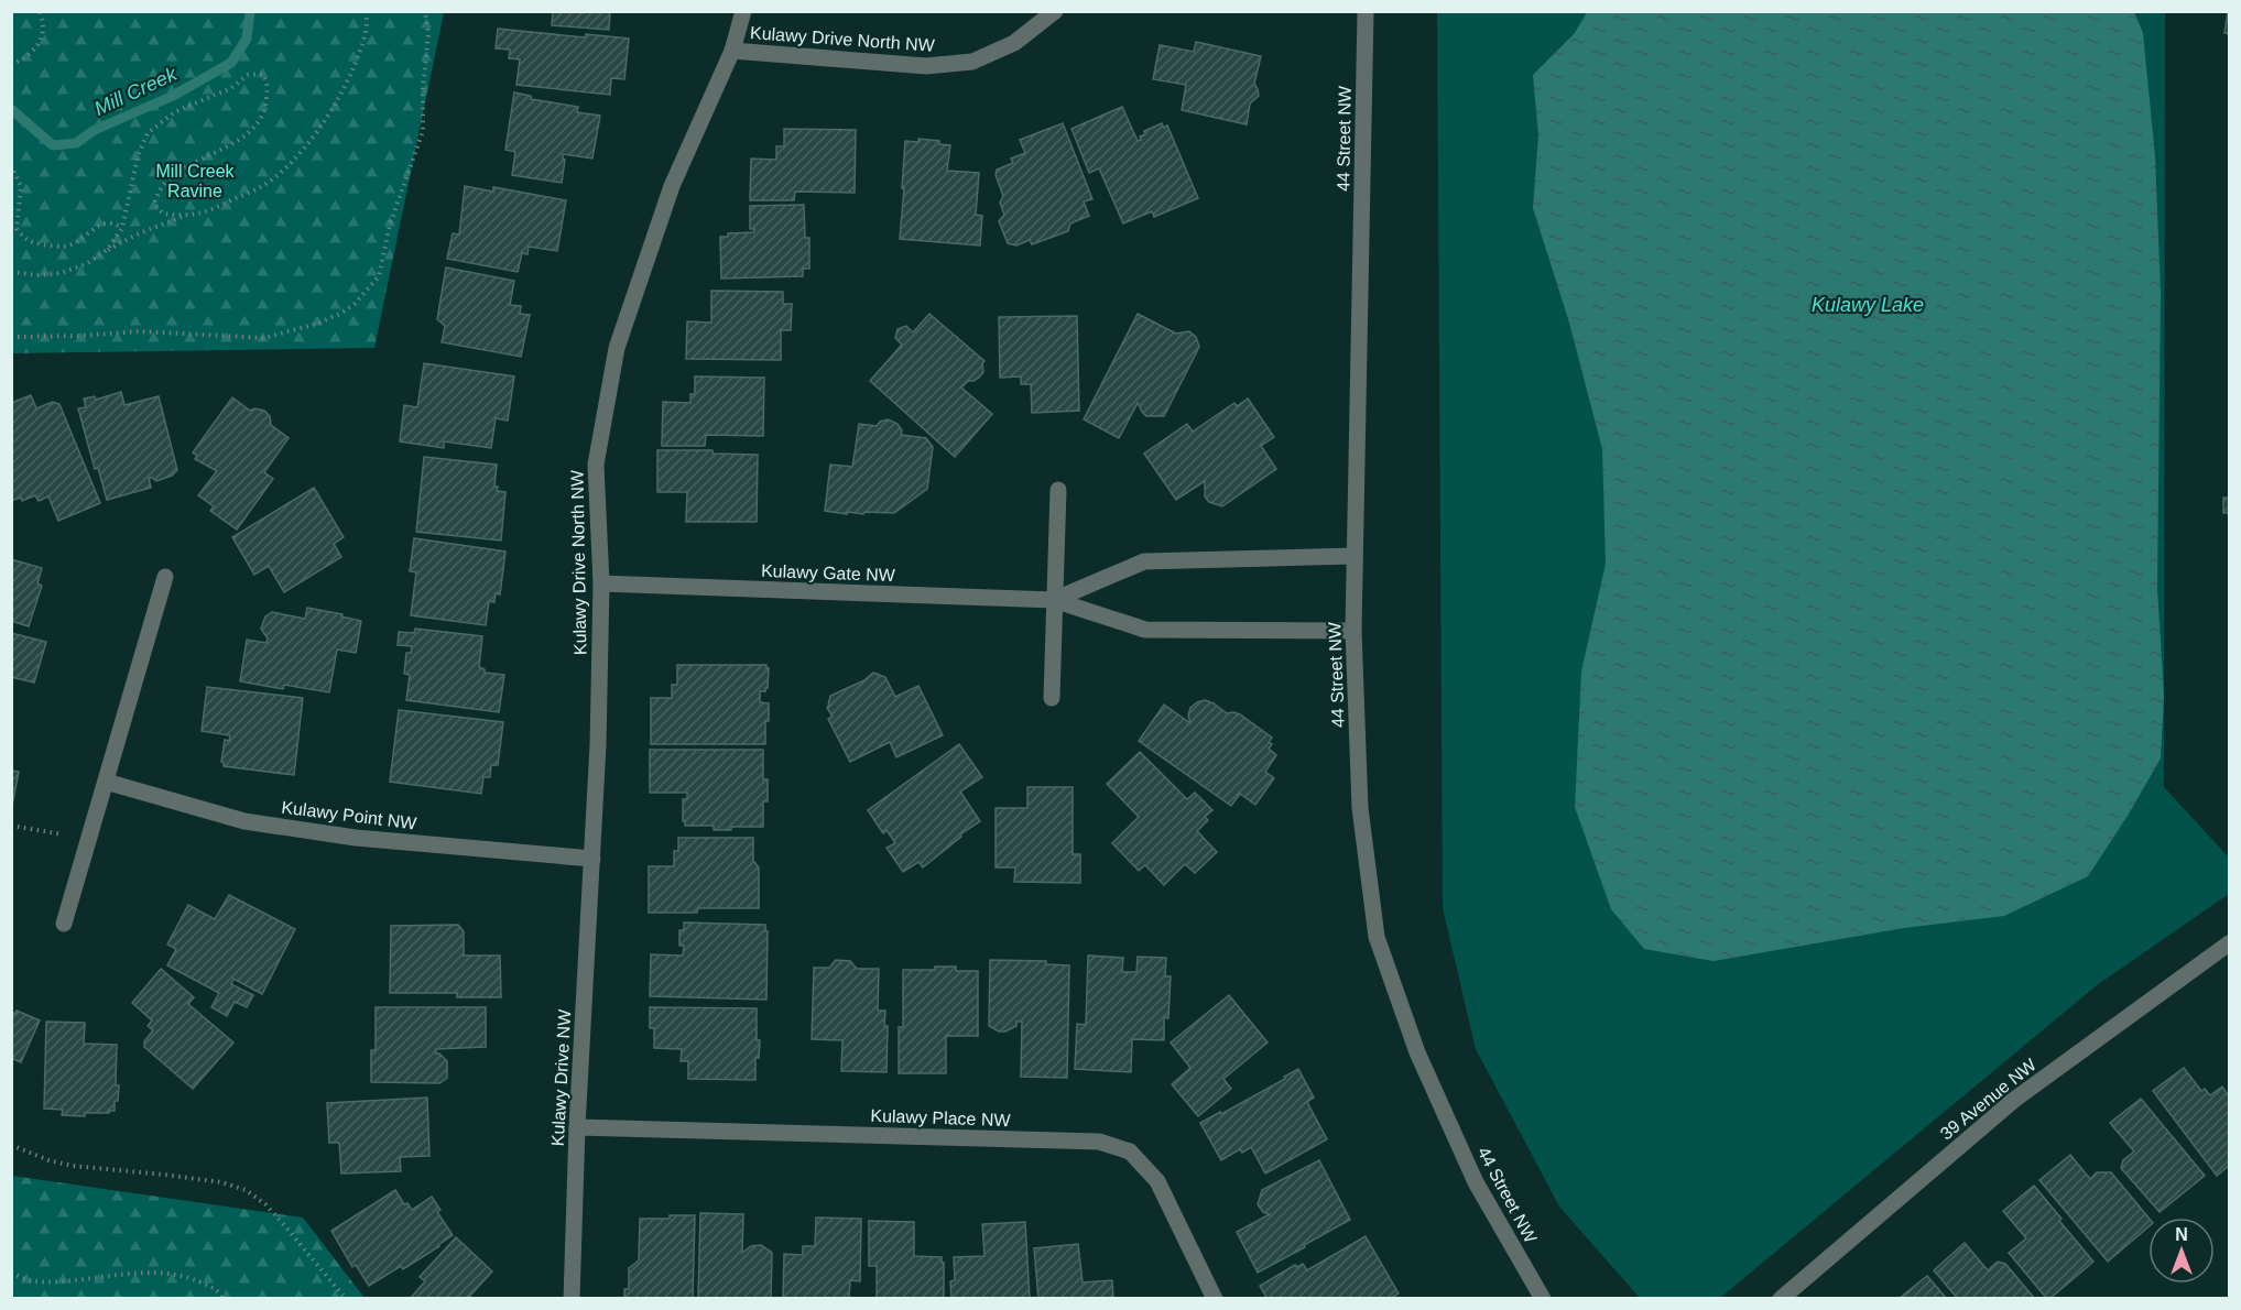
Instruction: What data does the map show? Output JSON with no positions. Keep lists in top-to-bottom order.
{
  "streets": {
    "street": [
      "Kulawy Drive North NW",
      "44 Street NW",
      "Kulawy Gate NW",
      "Kulawy Point NW",
      "Kulawy Drive NW",
      "39 Avenue NW",
      "Kulawy Place NW"
    ]
  },
  "crossings": [
    ["Kulawy Drive North NW", "Kulawy Gate NW"],
    ["Kulawy Drive North NW", "Kulawy Point NW"],
    ["Kulawy Drive North NW", "Kulawy Drive NW"],
    ["44 Street NW", "Kulawy Gate NW"],
    ["Kulawy Point NW", "Kulawy Drive NW"],
    ["Kulawy Drive NW", "Kulawy Place NW"]
  ],
  "water": ["Mill Creek", "Kulawy Lake"],
  "parks": ["Mill Creek Ravine"],
  "north": "top"
}
